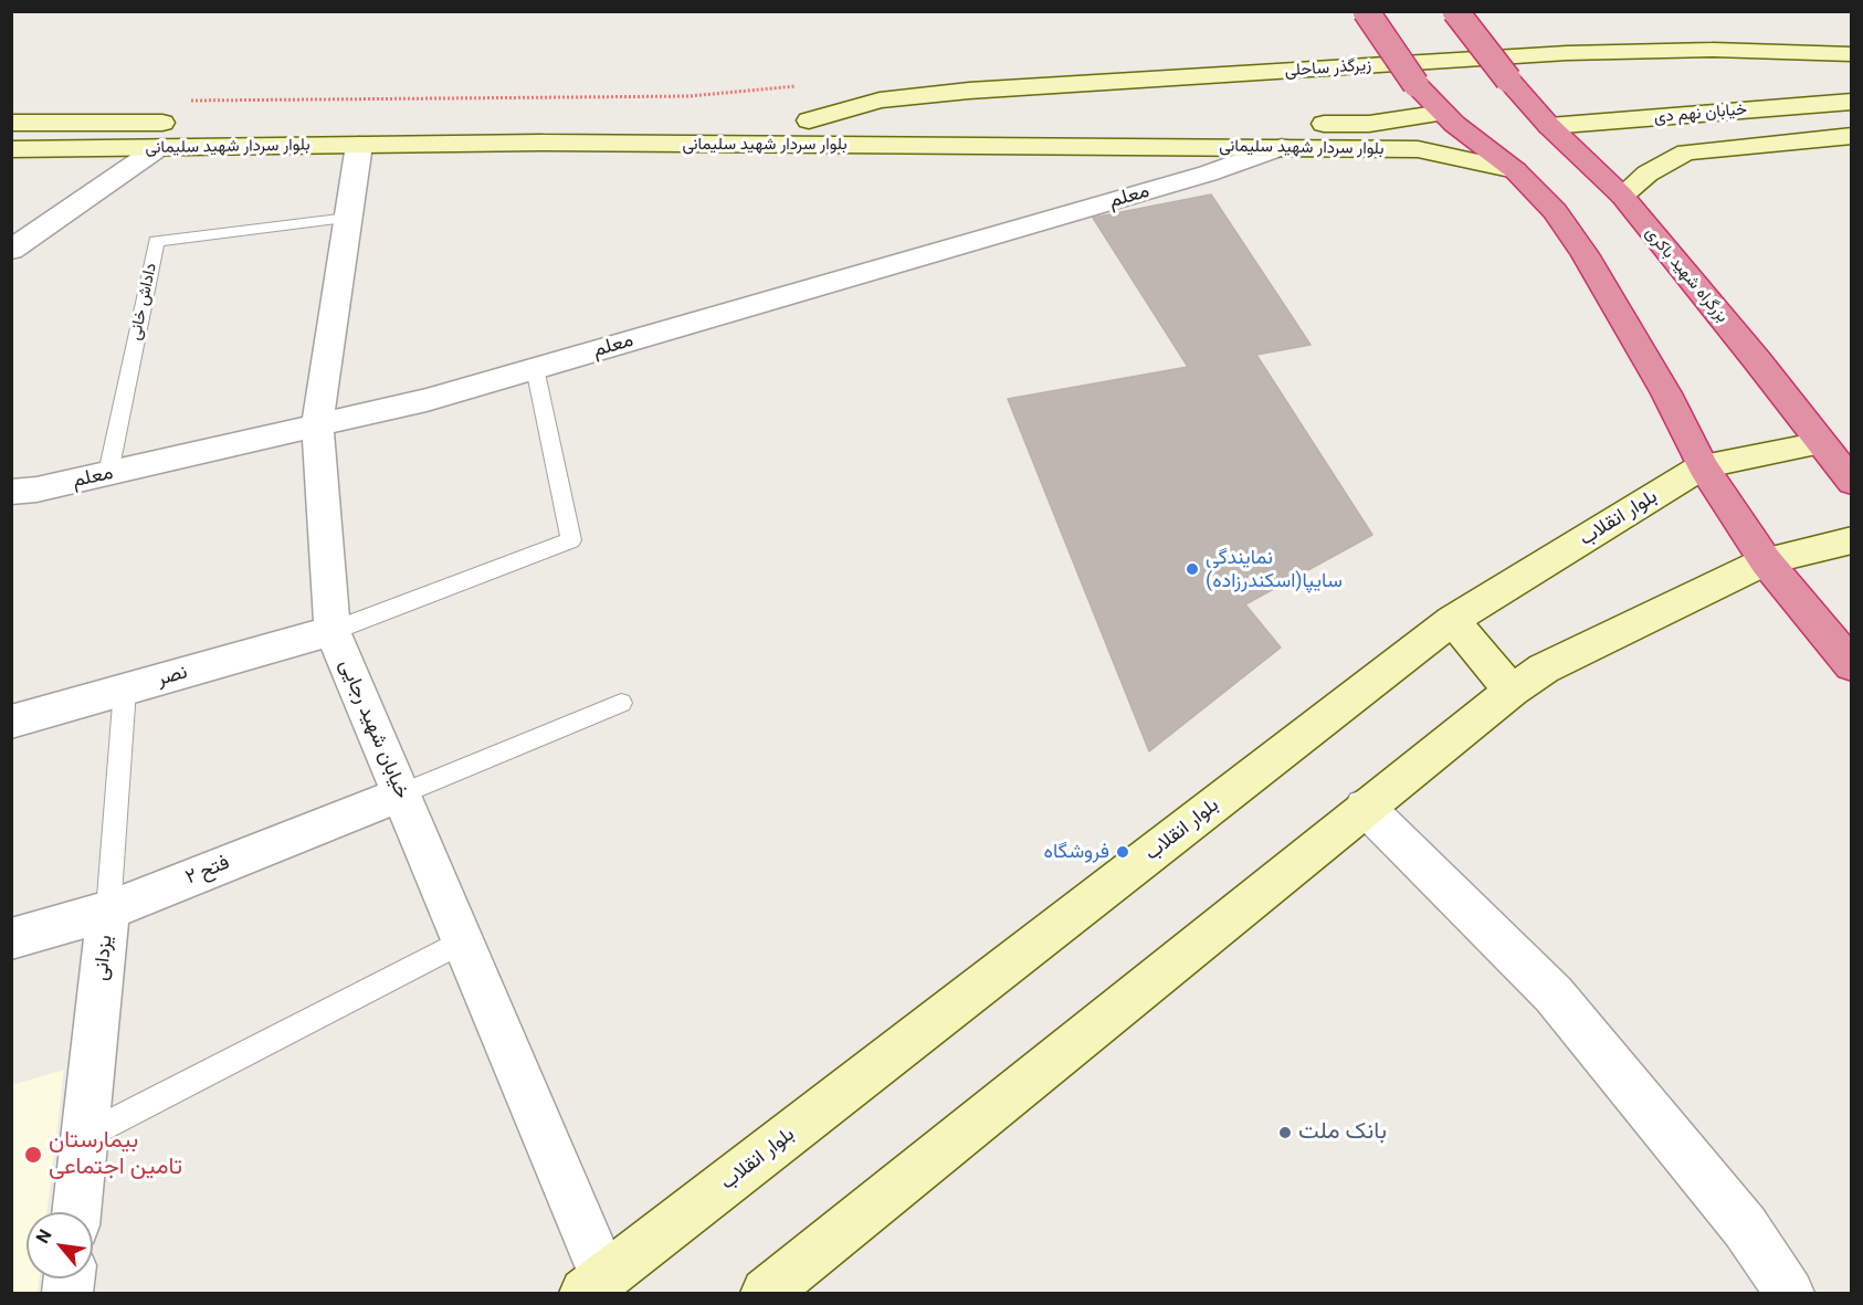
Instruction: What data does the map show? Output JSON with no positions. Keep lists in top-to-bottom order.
{
  "streets": {
    "highway": ["بزرگراه شهید باکری"],
    "main road": [
      "زیرگذر ساحلی",
      "خیابان نهم دی",
      "بلوار سردار شهید سلیمانی",
      "بلوار انقلاب"
    ],
    "street": [
      "معلم",
      "نصر",
      "خیابان شهید رجایی",
      "فتح ۲",
      "یزدانی"
    ],
    "lane": ["داداش خانی"]
  },
  "crossings": [
    ["زیرگذر ساحلی", "بلوار سردار شهید سلیمانی"],
    ["خیابان نهم دی", "بزرگراه شهید باکری"],
    ["بلوار سردار شهید سلیمانی", "معلم"],
    ["بلوار سردار شهید سلیمانی", "خیابان شهید رجایی"],
    ["معلم", "داداش خانی"],
    ["معلم", "خیابان شهید رجایی"],
    ["بزرگراه شهید باکری", "بلوار انقلاب"],
    ["داداش خانی", "خیابان شهید رجایی"],
    ["بلوار انقلاب", "خیابان شهید رجایی"],
    ["نصر", "خیابان شهید رجایی"],
    ["نصر", "یزدانی"],
    ["خیابان شهید رجایی", "فتح ۲"],
    ["فتح ۲", "یزدانی"]
  ],
  "places": [
    "نمایندگی سایپا(اسکندرزاده)",
    "فروشگاه",
    "بانک ملت",
    "بیمارستان تامین اجتماعی"
  ],
  "north": "top left"
}
